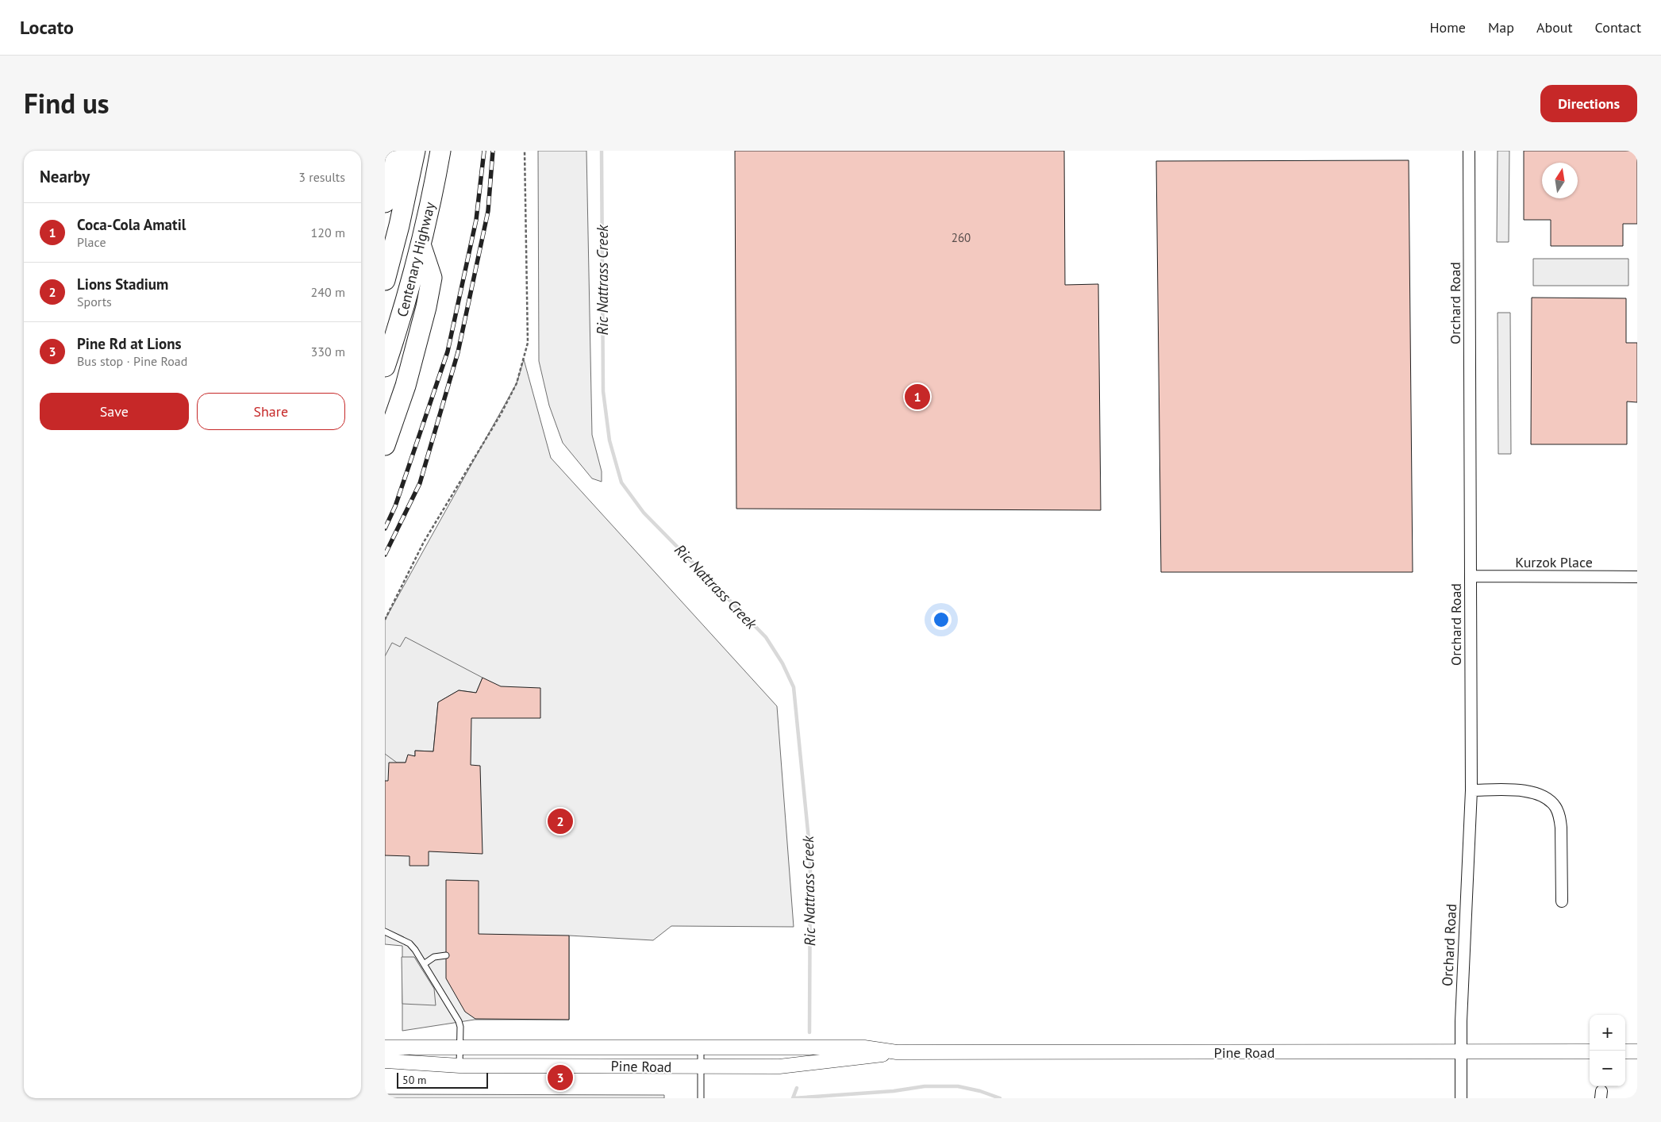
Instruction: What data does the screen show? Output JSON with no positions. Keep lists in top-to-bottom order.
{
  "streets": {
    "highway": ["Centenary Highway"],
    "street": ["Orchard Road", "Kurzok Place", "Pine Road"]
  },
  "crossings": [
    ["Orchard Road", "Kurzok Place"],
    ["Orchard Road", "Pine Road"]
  ],
  "water": ["Ric Nattrass Creek"],
  "house_numbers": ["260"],
  "scale_bar": "50 m",
  "north": "top",
  "page": {
    "header": "Locato",
    "nav": [
      "Home",
      "Map",
      "About",
      "Contact"
    ],
    "title": "Find us",
    "buttons": [
      "Directions",
      ["Save", "Share"]
    ],
    "heading": ["Nearby", "3 results"],
    "list": [
      {
        "mark": "1",
        "name": "Coca-Cola Amatil",
        "note": "Place",
        "value": "120 m"
      },
      {
        "mark": "2",
        "name": "Lions Stadium",
        "note": "Sports",
        "value": "240 m"
      },
      {
        "mark": "3",
        "name": "Pine Rd at Lions",
        "note": "Bus stop · Pine Road",
        "value": "330 m"
      }
    ],
    "pins": ["1", "2", "3"],
    "map_buttons": ["+", "−"],
    "scale": "50 m"
  }
}
